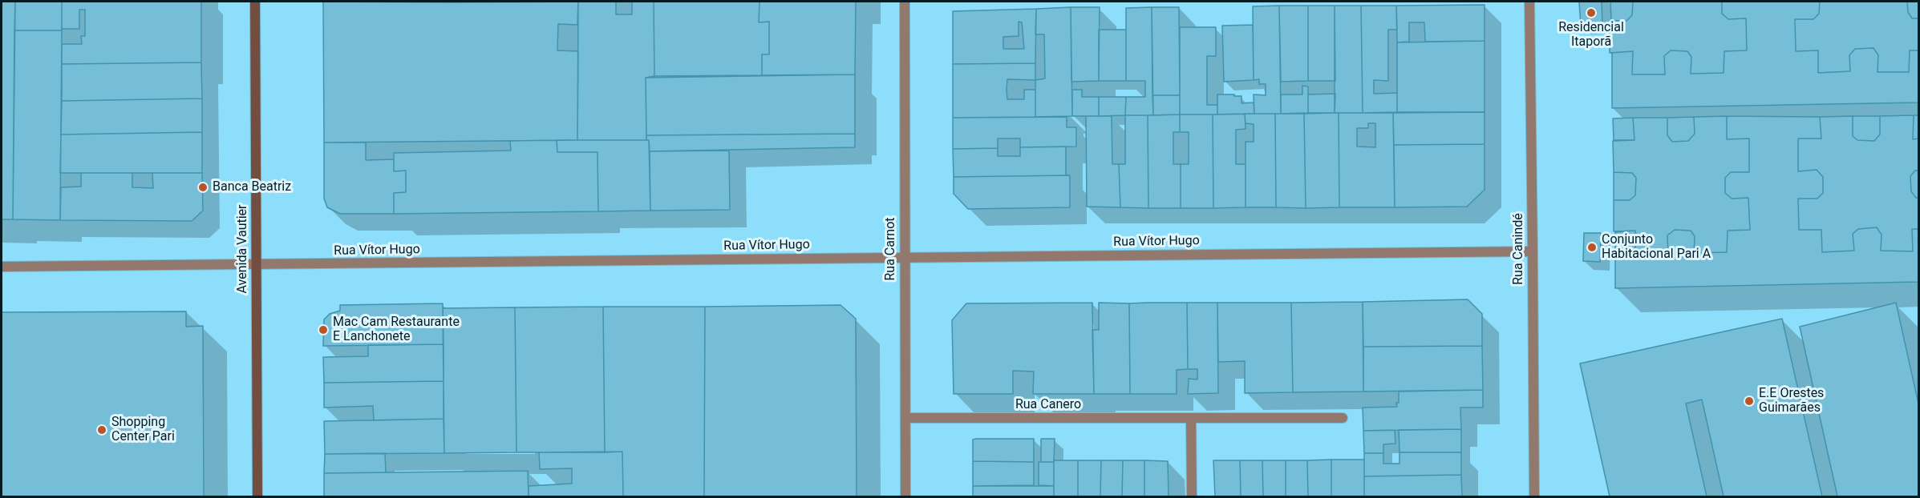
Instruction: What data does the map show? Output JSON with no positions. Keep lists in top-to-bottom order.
{
  "streets": {
    "main road": ["Avenida Vautier"],
    "street": [
      "Rua Vítor Hugo",
      "Rua Carnot",
      "Rua Canindé",
      "Rua Canero"
    ]
  },
  "crossings": [
    ["Rua Vítor Hugo", "Avenida Vautier"],
    ["Rua Vítor Hugo", "Rua Carnot"],
    ["Rua Vítor Hugo", "Rua Canindé"],
    ["Rua Carnot", "Rua Canero"]
  ],
  "places": [
    "Residencial Itaporã",
    "Banca Beatriz",
    "Conjunto Habitacional Pari A",
    "Mac Cam Restaurante E Lanchonete",
    "E.E Orestes Guimarães",
    "Shopping Center Pari"
  ]
}
